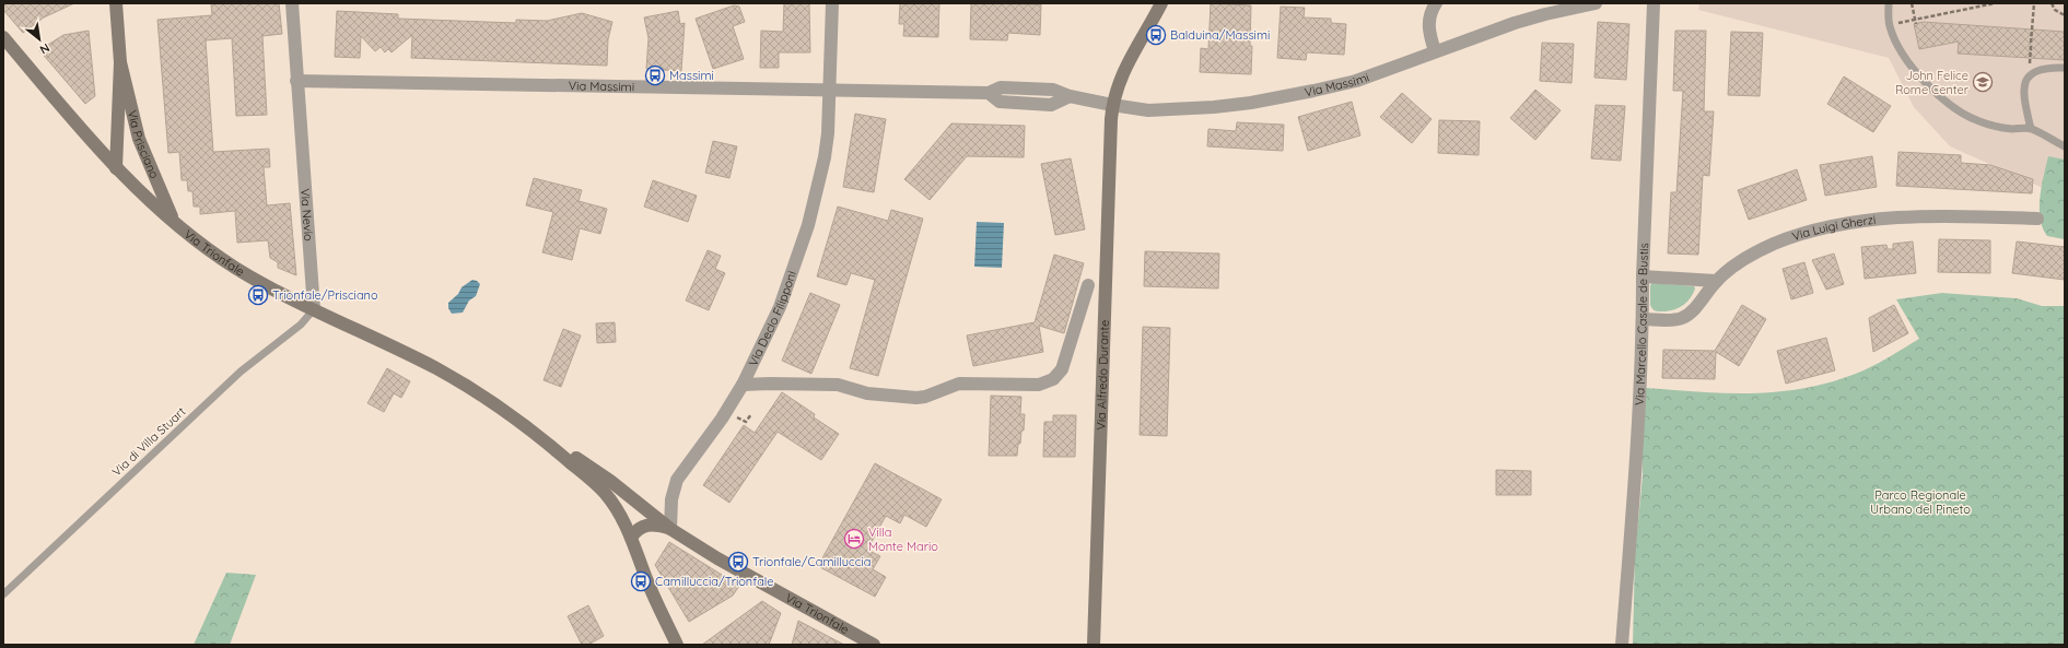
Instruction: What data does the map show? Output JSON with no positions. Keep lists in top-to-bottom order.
{
  "streets": {
    "main road": ["Via Prisciano", "Via Trionfale", "Via Alfredo Durante"],
    "street": [
      "Via Massimi",
      "Via Nevio",
      "Via Luigi Gherzi",
      "Via Decio Filipponi",
      "Via Marcello Casale de Bustis"
    ],
    "lane": ["Via di Villa Stuart"]
  },
  "crossings": [
    ["Via Massimi", "Via Nevio"],
    ["Via Massimi", "Via Decio Filipponi"],
    ["Via Massimi", "Via Alfredo Durante"],
    ["Via Prisciano", "Via Trionfale"],
    ["Via Nevio", "Via Trionfale"],
    ["Via Nevio", "Via di Villa Stuart"],
    ["Via Luigi Gherzi", "Via Marcello Casale de Bustis"],
    ["Via Trionfale", "Via Decio Filipponi"],
    ["Via Trionfale", "Via di Villa Stuart"]
  ],
  "parks": ["Parco Regionale Urbano del Pineto"],
  "places": {
    "bus stop": [
      "Balduina/Massimi",
      "Massimi",
      "Trionfale/Prisciano",
      "Trionfale/Camilluccia",
      "Camilluccia/Trionfale"
    ],
    "school or university": ["John Felice Rome Center"],
    "hotel": ["Villa Monte Mario"]
  },
  "north": "bottom right"
}
